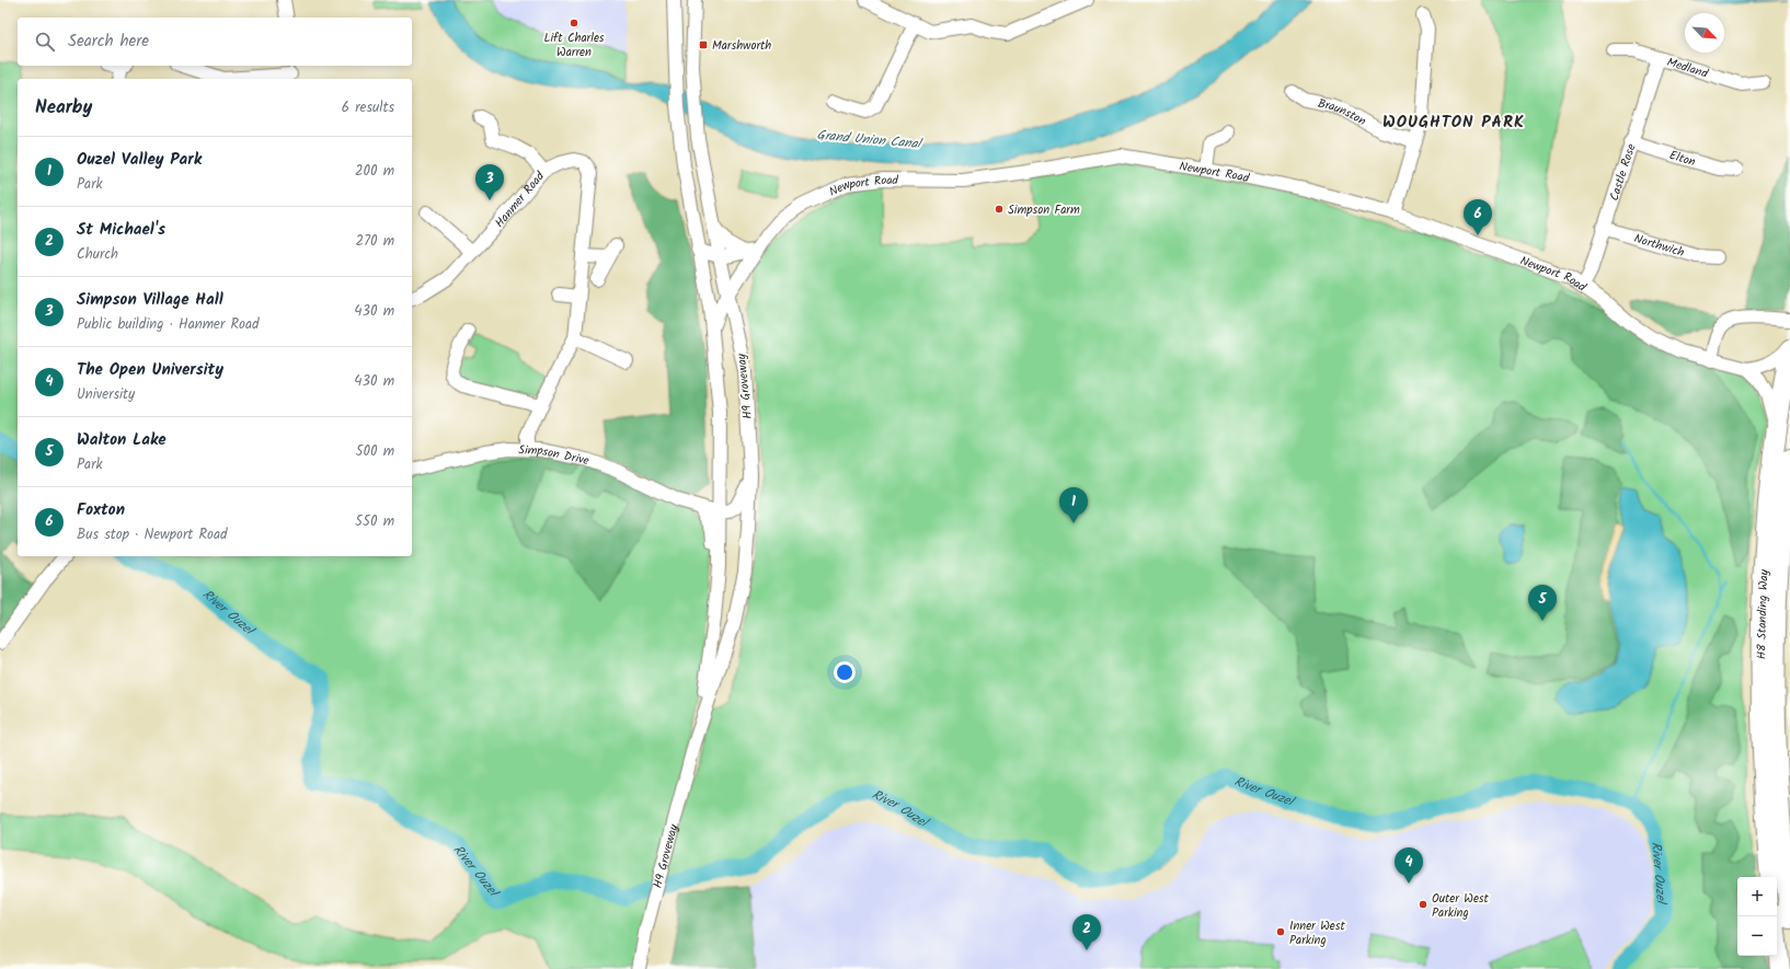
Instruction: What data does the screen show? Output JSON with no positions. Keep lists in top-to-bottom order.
{
  "streets": {
    "highway": ["H8 Standing Way"],
    "street": [
      "Medland",
      "Braunston",
      "Elton",
      "Newport Road",
      "Castle Rose",
      "Hanmer Road",
      "Northwich",
      "H9 Groveway",
      "Simpson Drive"
    ]
  },
  "crossings": [
    ["Medland", "Castle Rose"],
    ["Elton", "Castle Rose"],
    ["Newport Road", "Castle Rose"],
    ["Newport Road", "H9 Groveway"],
    ["Castle Rose", "Northwich"],
    ["Hanmer Road", "Simpson Drive"],
    ["H9 Groveway", "Simpson Drive"]
  ],
  "districts": ["WOUGHTON PARK"],
  "water": ["Grand Union Canal", "River Ouzel"],
  "places": {
    "other": [
      "Lift Charles Warren",
      "Simpson Farm",
      "Outer West Parking",
      "Inner West Parking"
    ],
    "transit": ["Marshworth"]
  },
  "north": "bottom right",
  "page": {
    "search": "Search here",
    "heading": ["Nearby", "6 results"],
    "list": [
      {
        "mark": "1",
        "name": "Ouzel Valley Park",
        "note": "Park",
        "value": "200 m"
      },
      {
        "mark": "2",
        "name": "St Michael's",
        "note": "Church",
        "value": "270 m"
      },
      {
        "mark": "3",
        "name": "Simpson Village Hall",
        "note": "Public building · Hanmer Road",
        "value": "430 m"
      },
      {
        "mark": "4",
        "name": "The Open University",
        "note": "University",
        "value": "430 m"
      },
      {
        "mark": "5",
        "name": "Walton Lake",
        "note": "Park",
        "value": "500 m"
      },
      {
        "mark": "6",
        "name": "Foxton",
        "note": "Bus stop · Newport Road",
        "value": "550 m"
      }
    ],
    "pins": [
      "3",
      "6",
      "1",
      "5",
      "4",
      "2"
    ],
    "map_buttons": ["+", "−"]
  }
}
